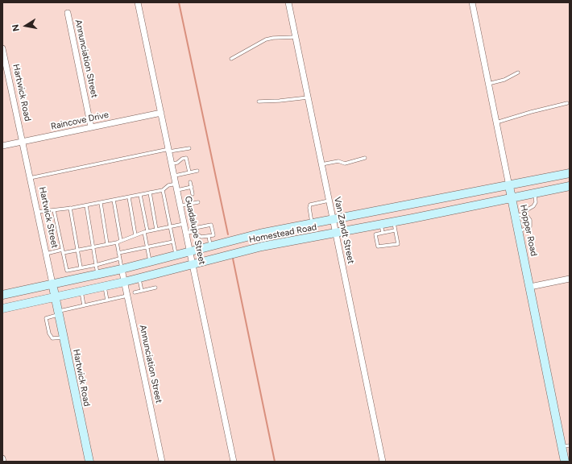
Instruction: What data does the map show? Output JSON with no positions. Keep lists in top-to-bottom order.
{
  "streets": {
    "main road": [
      "Hartwick Road",
      "Hartwick Street",
      "Hopper Road",
      "Homestead Road"
    ],
    "street": [
      "Annunciation Street",
      "Raincove Drive",
      "Guadalupe Street",
      "Van Zandt Street"
    ]
  },
  "crossings": [
    ["Annunciation Street", "Raincove Drive"],
    ["Annunciation Street", "Homestead Road"],
    ["Hartwick Road", "Raincove Drive"],
    ["Hartwick Road", "Hartwick Street"],
    ["Hartwick Road", "Homestead Road"],
    ["Raincove Drive", "Hartwick Street"],
    ["Raincove Drive", "Guadalupe Street"],
    ["Hartwick Street", "Homestead Road"],
    ["Guadalupe Street", "Homestead Road"],
    ["Van Zandt Street", "Homestead Road"],
    ["Hopper Road", "Homestead Road"]
  ],
  "north": "left"
}
